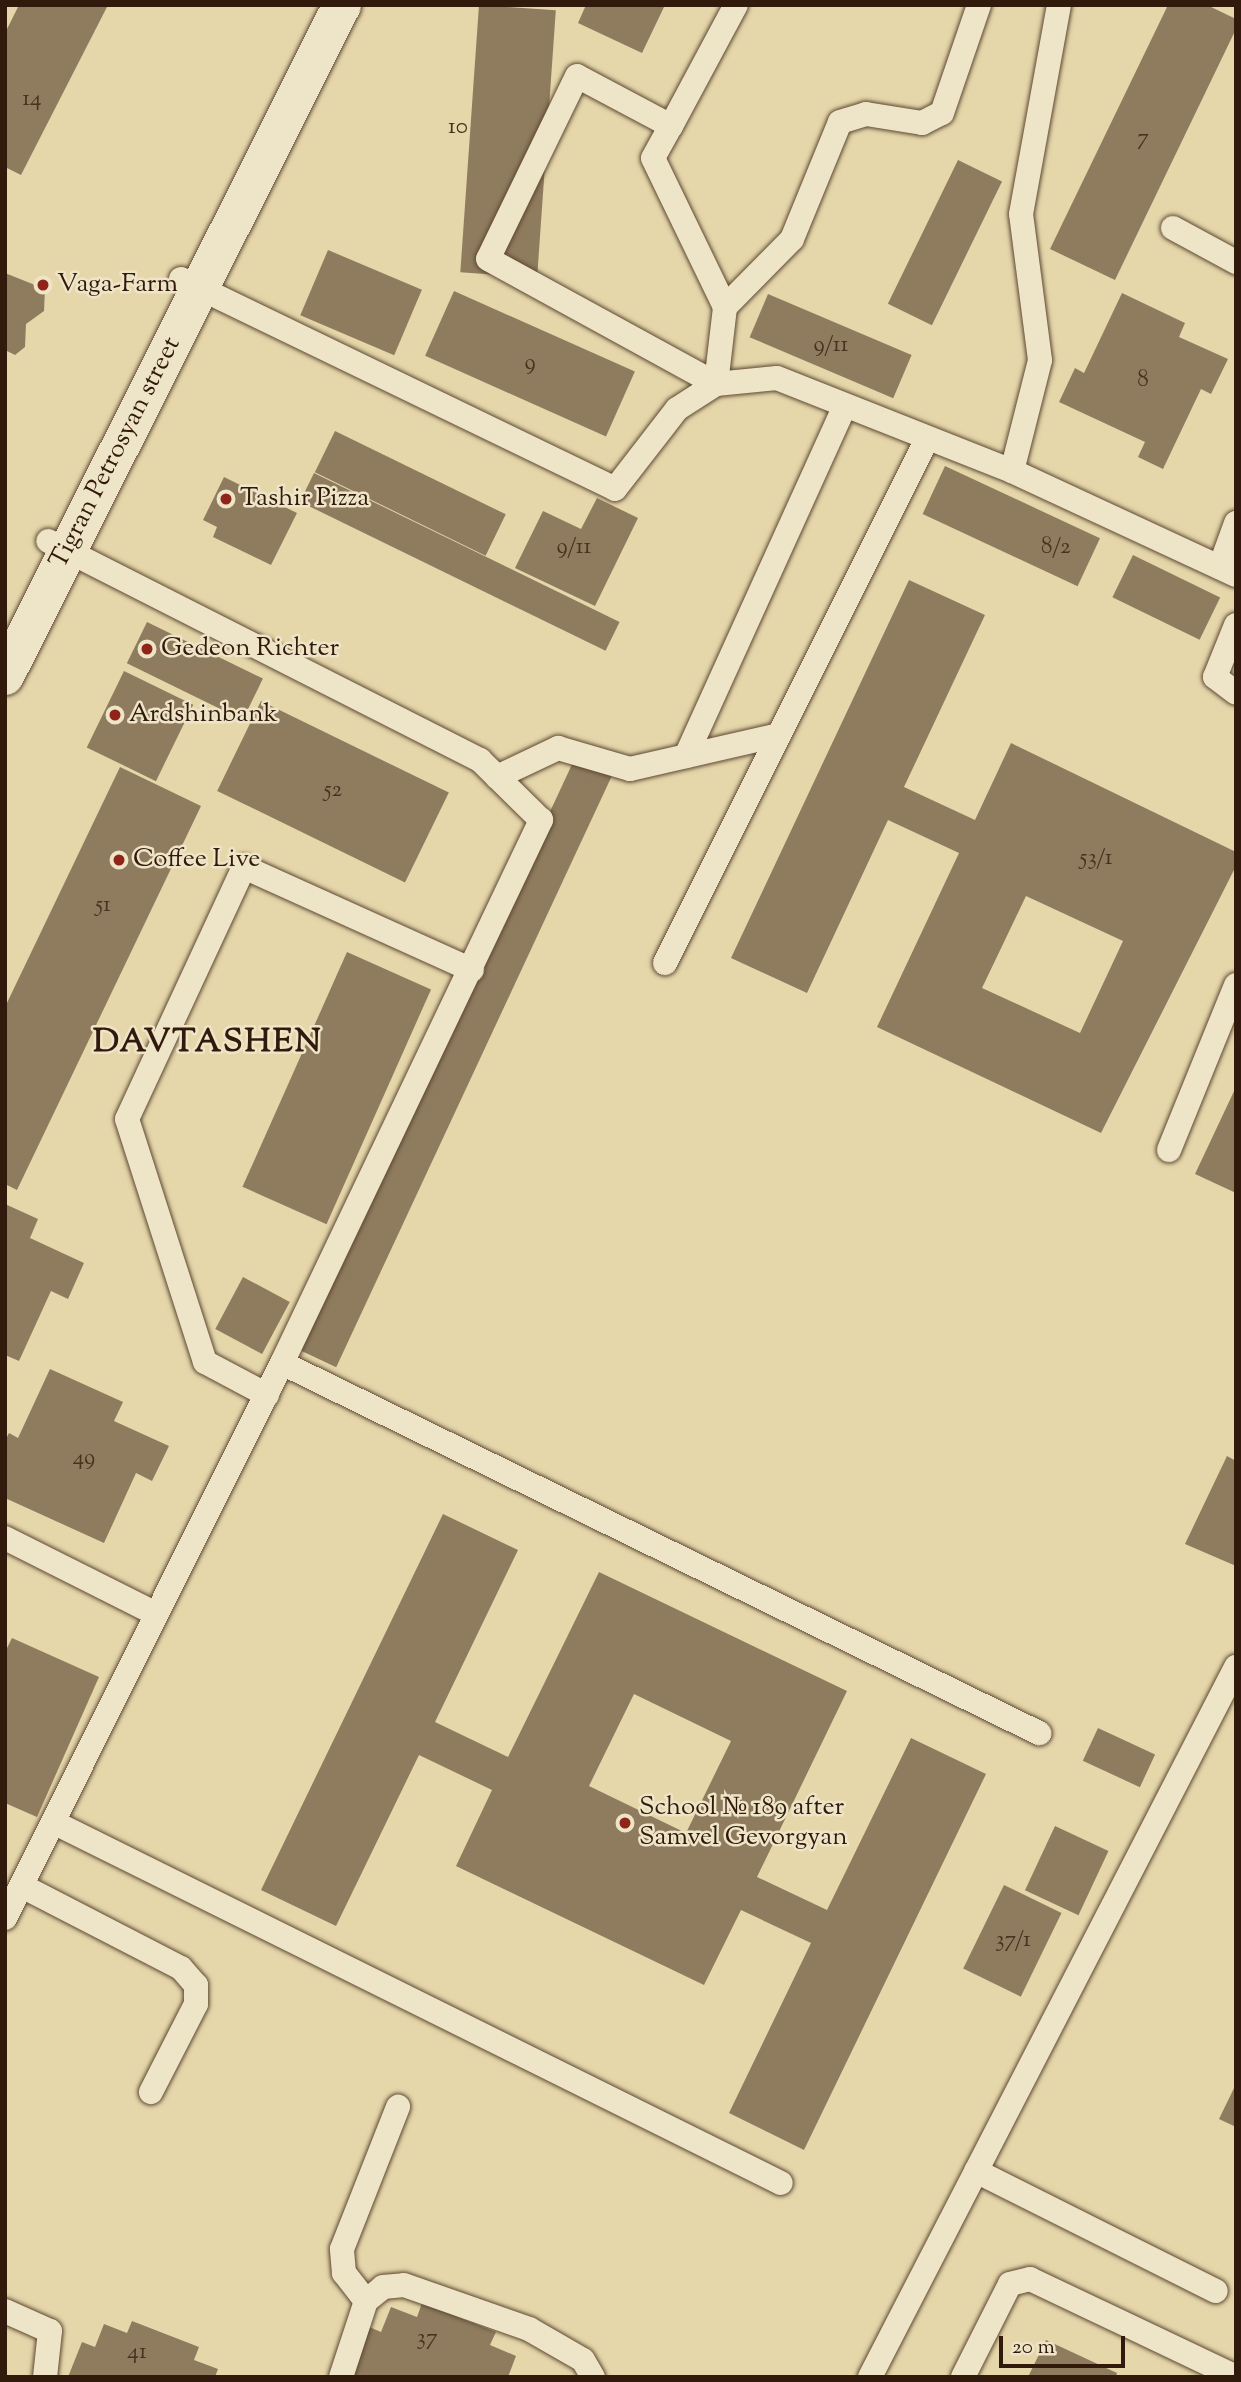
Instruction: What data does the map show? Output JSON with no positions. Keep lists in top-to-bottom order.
{
  "streets": {
    "main road": ["Tigran Petrosyan street"]
  },
  "districts": ["DAVTASHEN"],
  "places": [
    "Vaga-Farm",
    "Tashir Pizza",
    "Gedeon Richter",
    "Ardshinbank",
    "Coffee Live",
    "School № 189 after Samvel Gevorgyan"
  ],
  "house_numbers": [
    "14",
    "10",
    "7",
    "9/11",
    "9",
    "8",
    "9/11",
    "8/2",
    "52",
    "53/1",
    "51",
    "49",
    "37/1",
    "37",
    "41"
  ],
  "scale_bar": "20 m"
}
